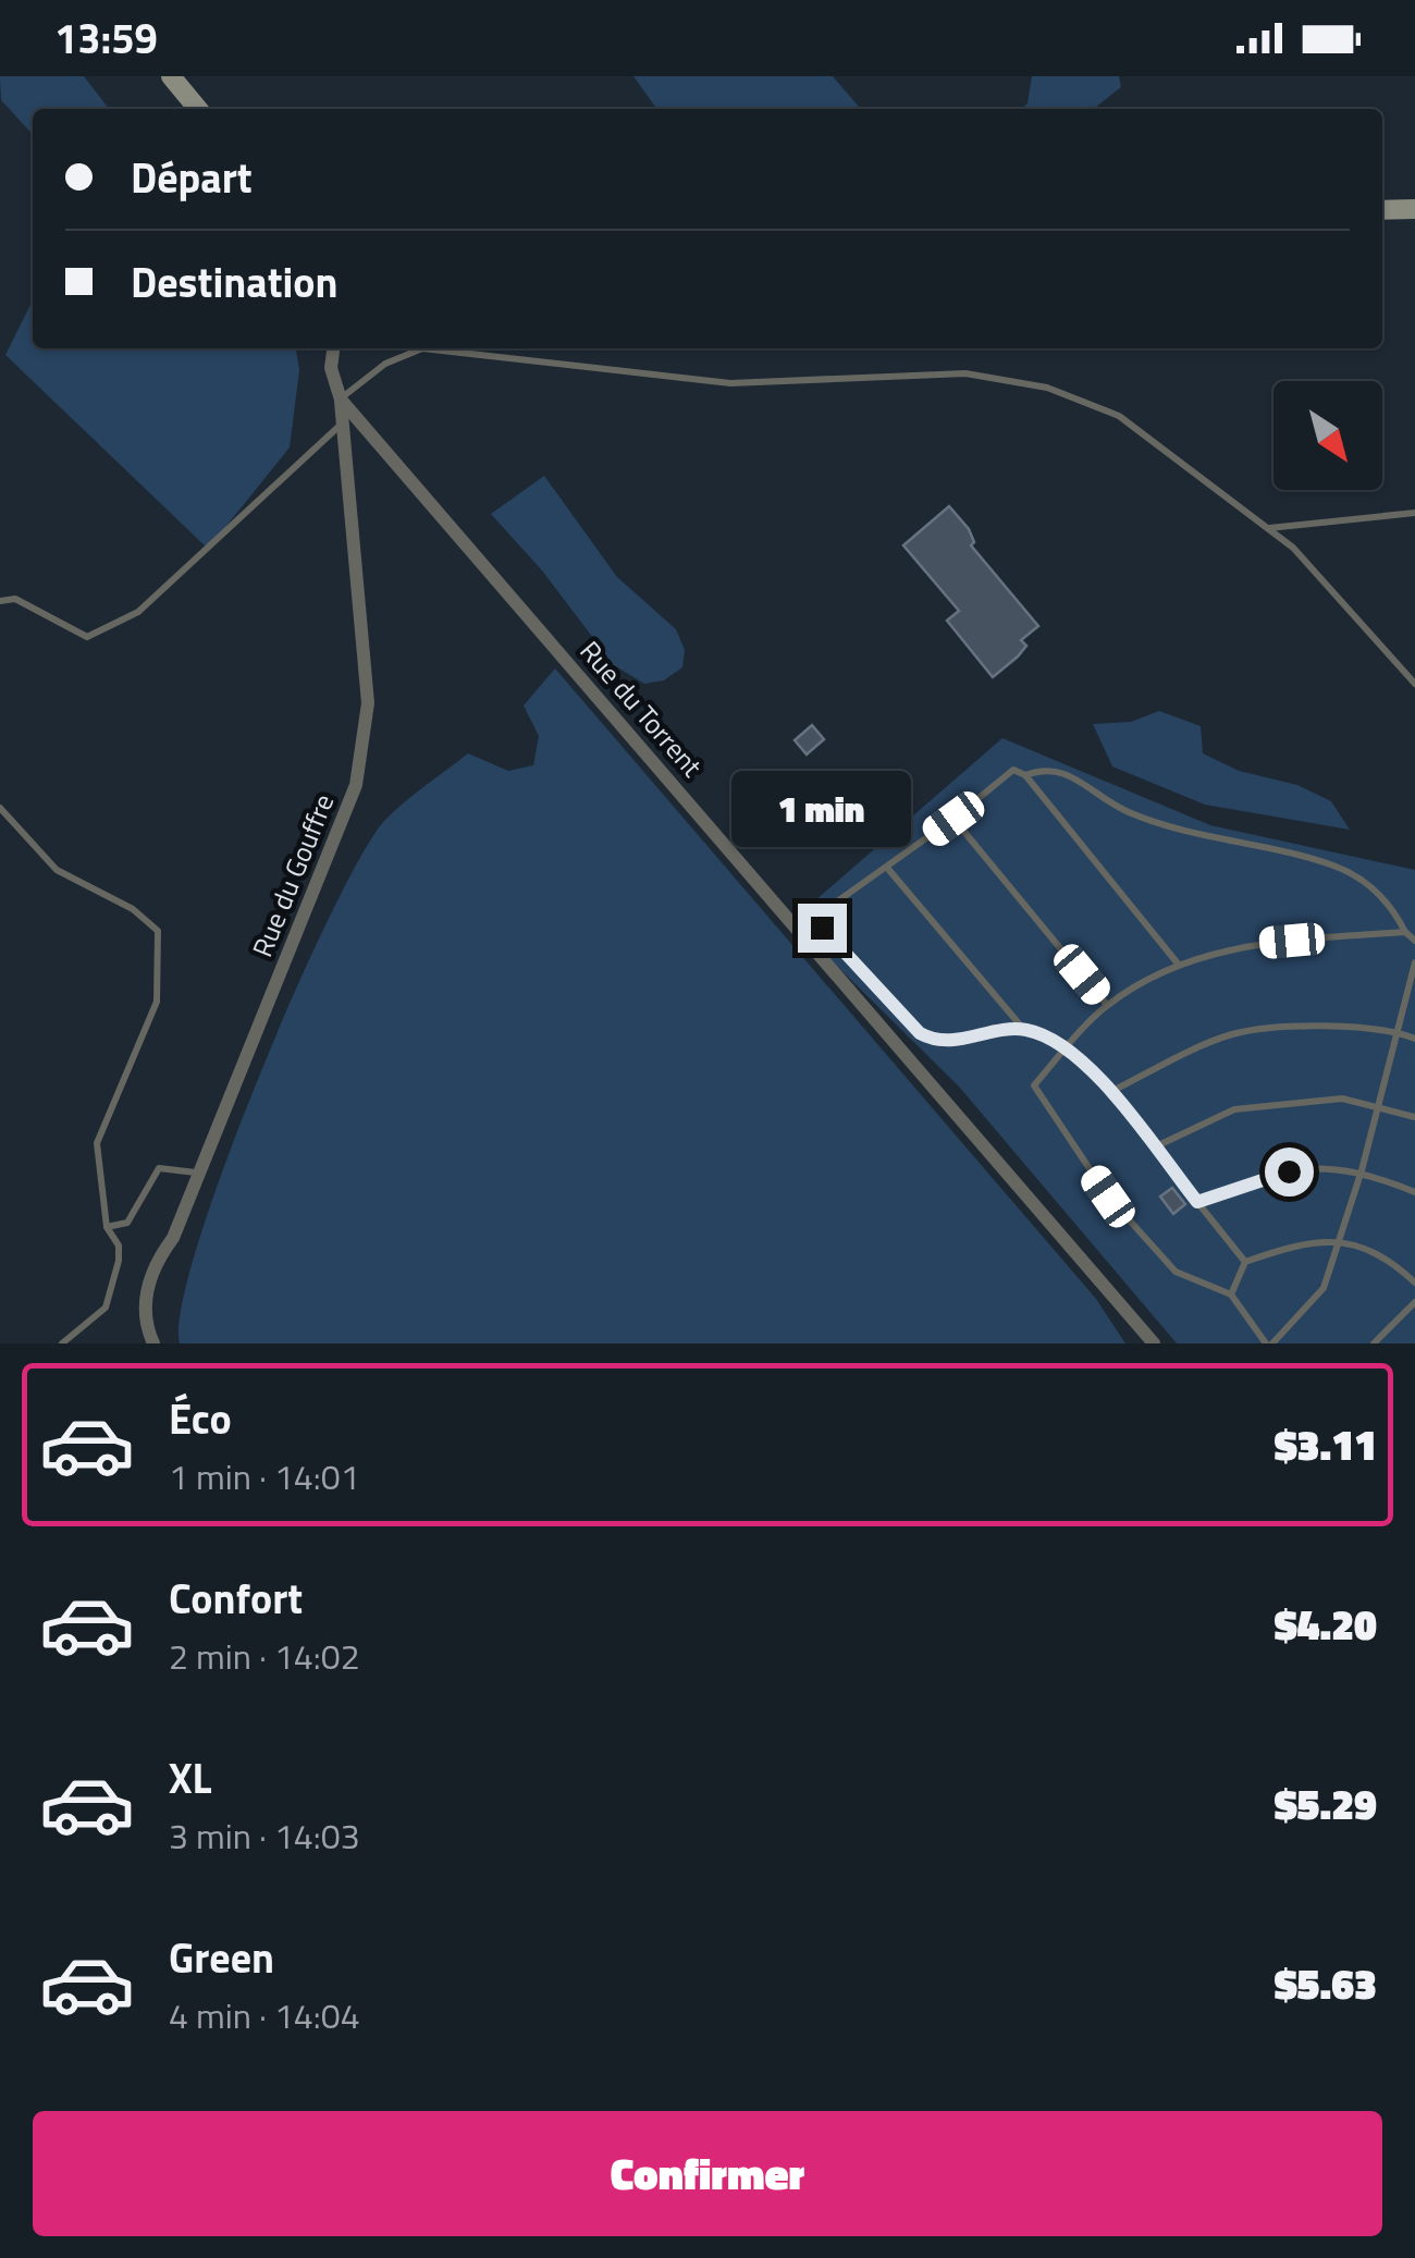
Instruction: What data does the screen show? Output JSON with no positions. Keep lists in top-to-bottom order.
{
  "streets": {
    "street": ["Rue du Torrent", "Rue du Gouffre"]
  },
  "crossings": [
    ["Rue du Torrent", "Rue du Gouffre"]
  ],
  "north": "bottom right",
  "page": {
    "status": "13:59",
    "banner": ["Départ", "Destination"],
    "bubble": "1 min",
    "list": [
      {
        "name": "Éco",
        "note": "1 min · 14:01",
        "value": "$3.11"
      },
      {
        "name": "Confort",
        "note": "2 min · 14:02",
        "value": "$4.20"
      },
      {
        "name": "XL",
        "note": "3 min · 14:03",
        "value": "$5.29"
      },
      {
        "name": "Green",
        "note": "4 min · 14:04",
        "value": "$5.63"
      }
    ],
    "buttons": "Confirmer"
  }
}
